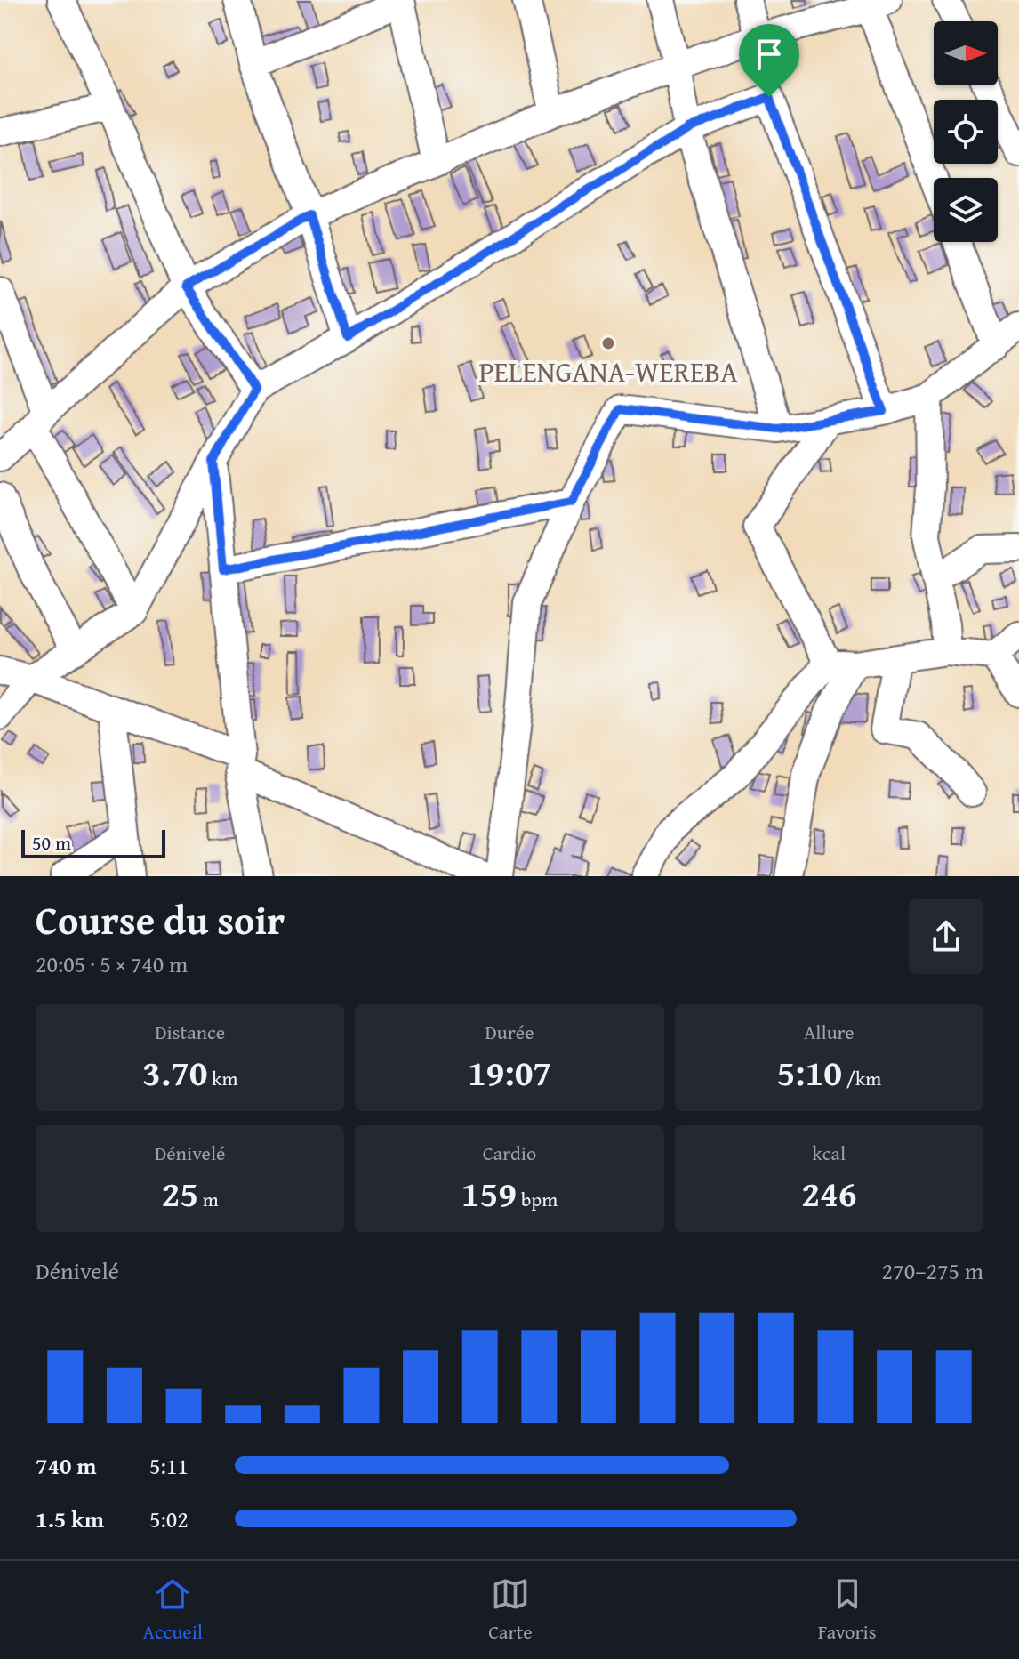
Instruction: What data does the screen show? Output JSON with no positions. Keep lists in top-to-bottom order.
{
  "places": ["PELENGANA-WEREBA"],
  "scale_bar": "50 m",
  "north": "right",
  "page": {
    "scale": "50 m",
    "heading": ["Course du soir", "20:05 · 5 × 740 m"],
    "stats": [
      ["Distance", "3.70 km"],
      ["Durée", "19:07"],
      ["Allure", "5:10 /km"],
      ["Dénivelé", "25 m"],
      ["Cardio", "159 bpm"],
      ["kcal", "246"]
    ],
    "chart": ["Dénivelé", "270–275 m"],
    "list": [
      {
        "name": "740 m",
        "note": "5:11"
      },
      {
        "name": "1.5 km",
        "note": "5:02"
      }
    ],
    "tabs": ["Accueil", "Carte", "Favoris"]
  }
}
